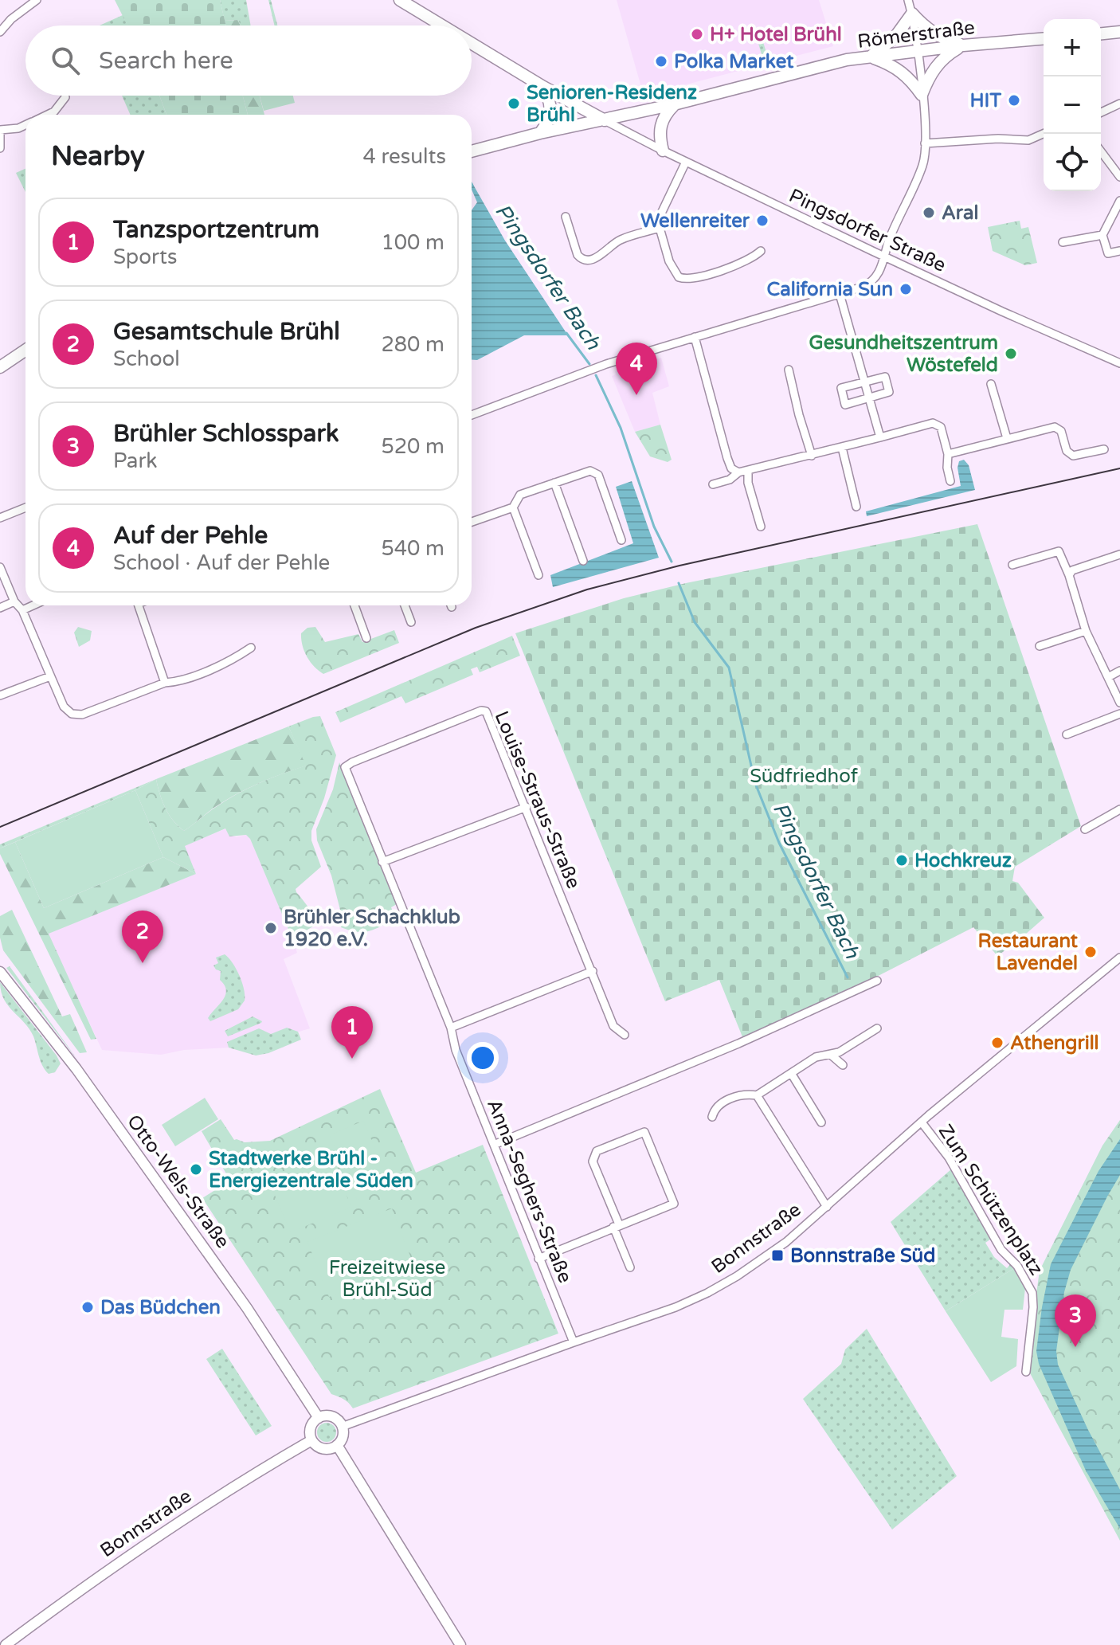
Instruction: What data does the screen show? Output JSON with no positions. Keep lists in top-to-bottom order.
{
  "streets": {
    "main road": ["Römerstraße"],
    "street": [
      "Pingsdorfer Straße",
      "Louise-Straus-Straße",
      "Otto-Wels-Straße",
      "Anna-Seghers-Straße",
      "Zum Schützenplatz",
      "Bonnstraße"
    ]
  },
  "crossings": [
    ["Römerstraße", "Pingsdorfer Straße"],
    ["Louise-Straus-Straße", "Anna-Seghers-Straße"],
    ["Otto-Wels-Straße", "Bonnstraße"],
    ["Anna-Seghers-Straße", "Bonnstraße"],
    ["Zum Schützenplatz", "Bonnstraße"]
  ],
  "water": ["Pingsdorfer Bach"],
  "parks": ["Südfriedhof", "Freizeitwiese Brühl-Süd"],
  "places": {
    "other": [
      "H+ Hotel Brühl",
      "Polka Market",
      "HIT",
      "Senioren-Residenz Brühl",
      "Aral",
      "Wellenreiter",
      "California Sun",
      "Gesundheitszentrum Wöstefeld",
      "Hochkreuz",
      "Brühler Schachklub 1920 e.V.",
      "Restaurant Lavendel",
      "Athengrill",
      "Stadtwerke Brühl - Energiezentrale Süden",
      "Das Büdchen"
    ],
    "transit": ["Bonnstraße Süd"]
  },
  "page": {
    "map_buttons": ["+", "−"],
    "search": "Search here",
    "heading": ["Nearby", "4 results"],
    "list": [
      {
        "mark": "1",
        "name": "Tanzsportzentrum",
        "note": "Sports",
        "value": "100 m"
      },
      {
        "mark": "2",
        "name": "Gesamtschule Brühl",
        "note": "School",
        "value": "280 m"
      },
      {
        "mark": "3",
        "name": "Brühler Schlosspark",
        "note": "Park",
        "value": "520 m"
      },
      {
        "mark": "4",
        "name": "Auf der Pehle",
        "note": "School · Auf der Pehle",
        "value": "540 m"
      }
    ],
    "pins": [
      "4",
      "2",
      "1",
      "3"
    ]
  }
}
